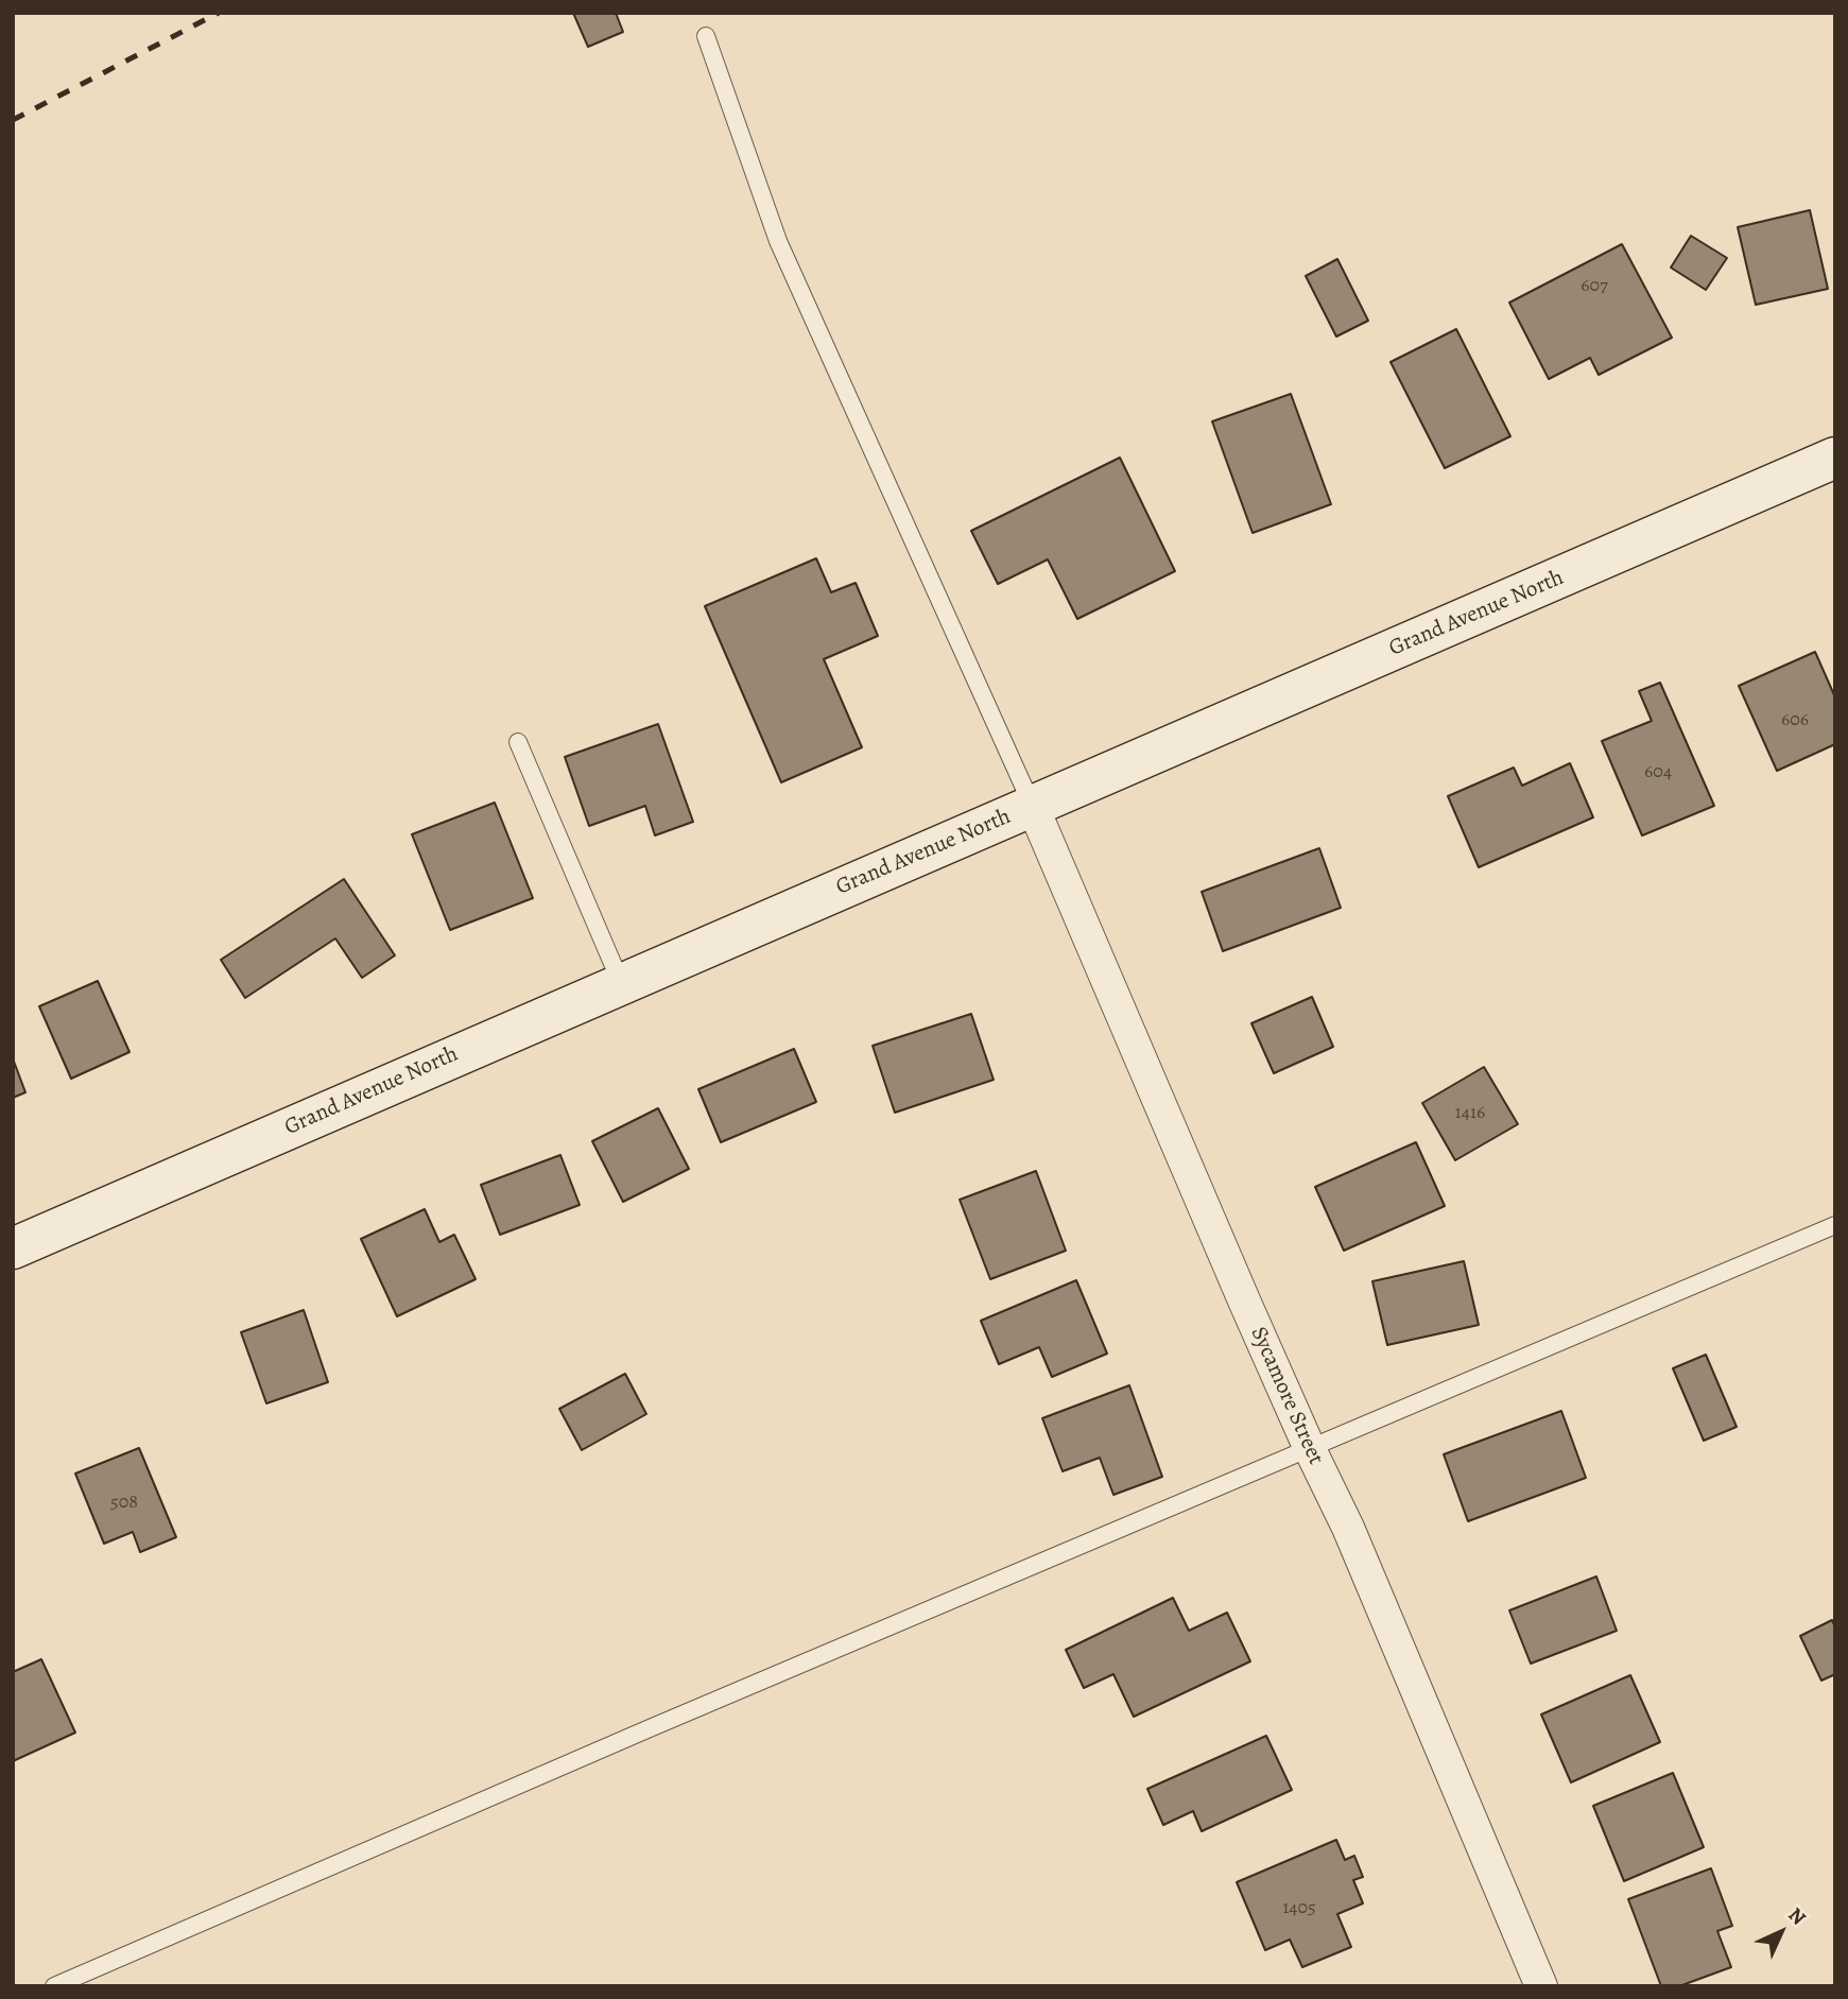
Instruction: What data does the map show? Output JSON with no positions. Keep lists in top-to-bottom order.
{
  "streets": {
    "main road": ["Grand Avenue North"],
    "street": ["Sycamore Street"]
  },
  "crossings": [
    ["Grand Avenue North", "Sycamore Street"]
  ],
  "house_numbers": [
    "607",
    "606",
    "604",
    "1416",
    "508",
    "1405"
  ],
  "north": "top right"
}
